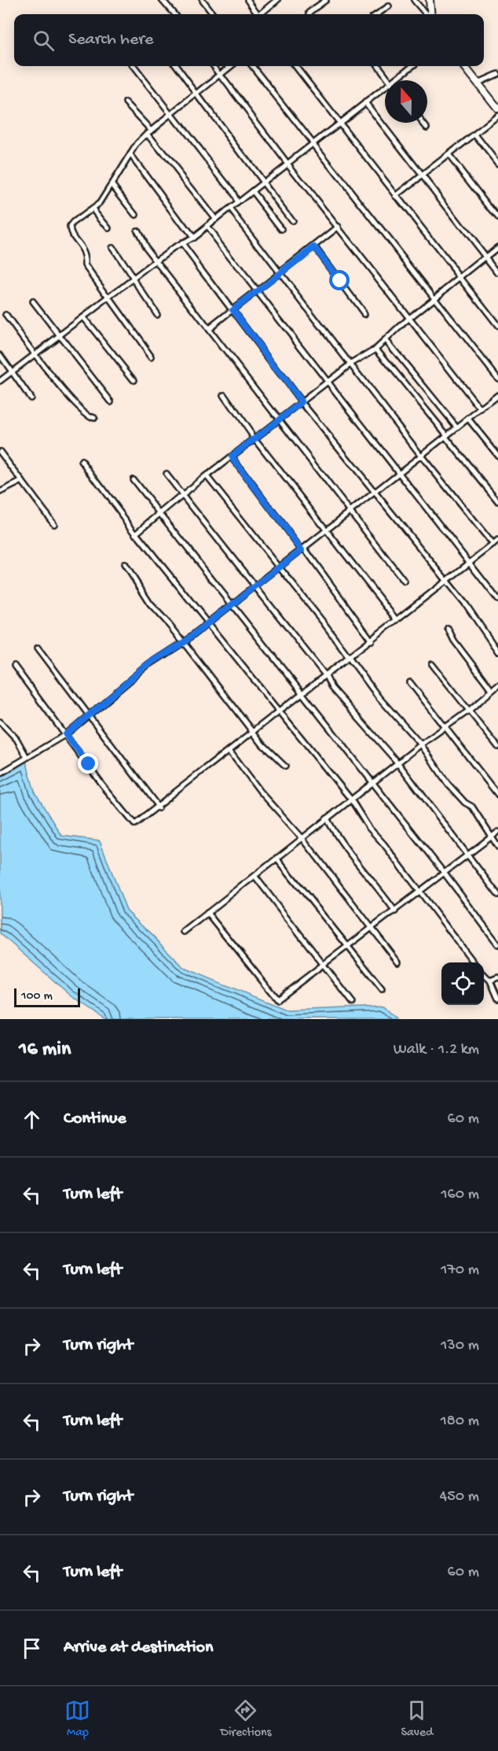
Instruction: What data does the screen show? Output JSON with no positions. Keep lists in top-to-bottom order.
{
  "scale_bar": "100 m",
  "north": "top",
  "page": {
    "search": "Search here",
    "scale": "100 m",
    "heading": ["16 min", "Walk · 1.2 km"],
    "list": [
      ["Continue", "60 m"],
      ["Turn left", "160 m"],
      ["Turn left", "170 m"],
      ["Turn right", "130 m"],
      ["Turn left", "180 m"],
      ["Turn right", "450 m"],
      ["Turn left", "60 m"],
      "Arrive at destination"
    ],
    "nav": ["Map", "Directions", "Saved"]
  }
}
